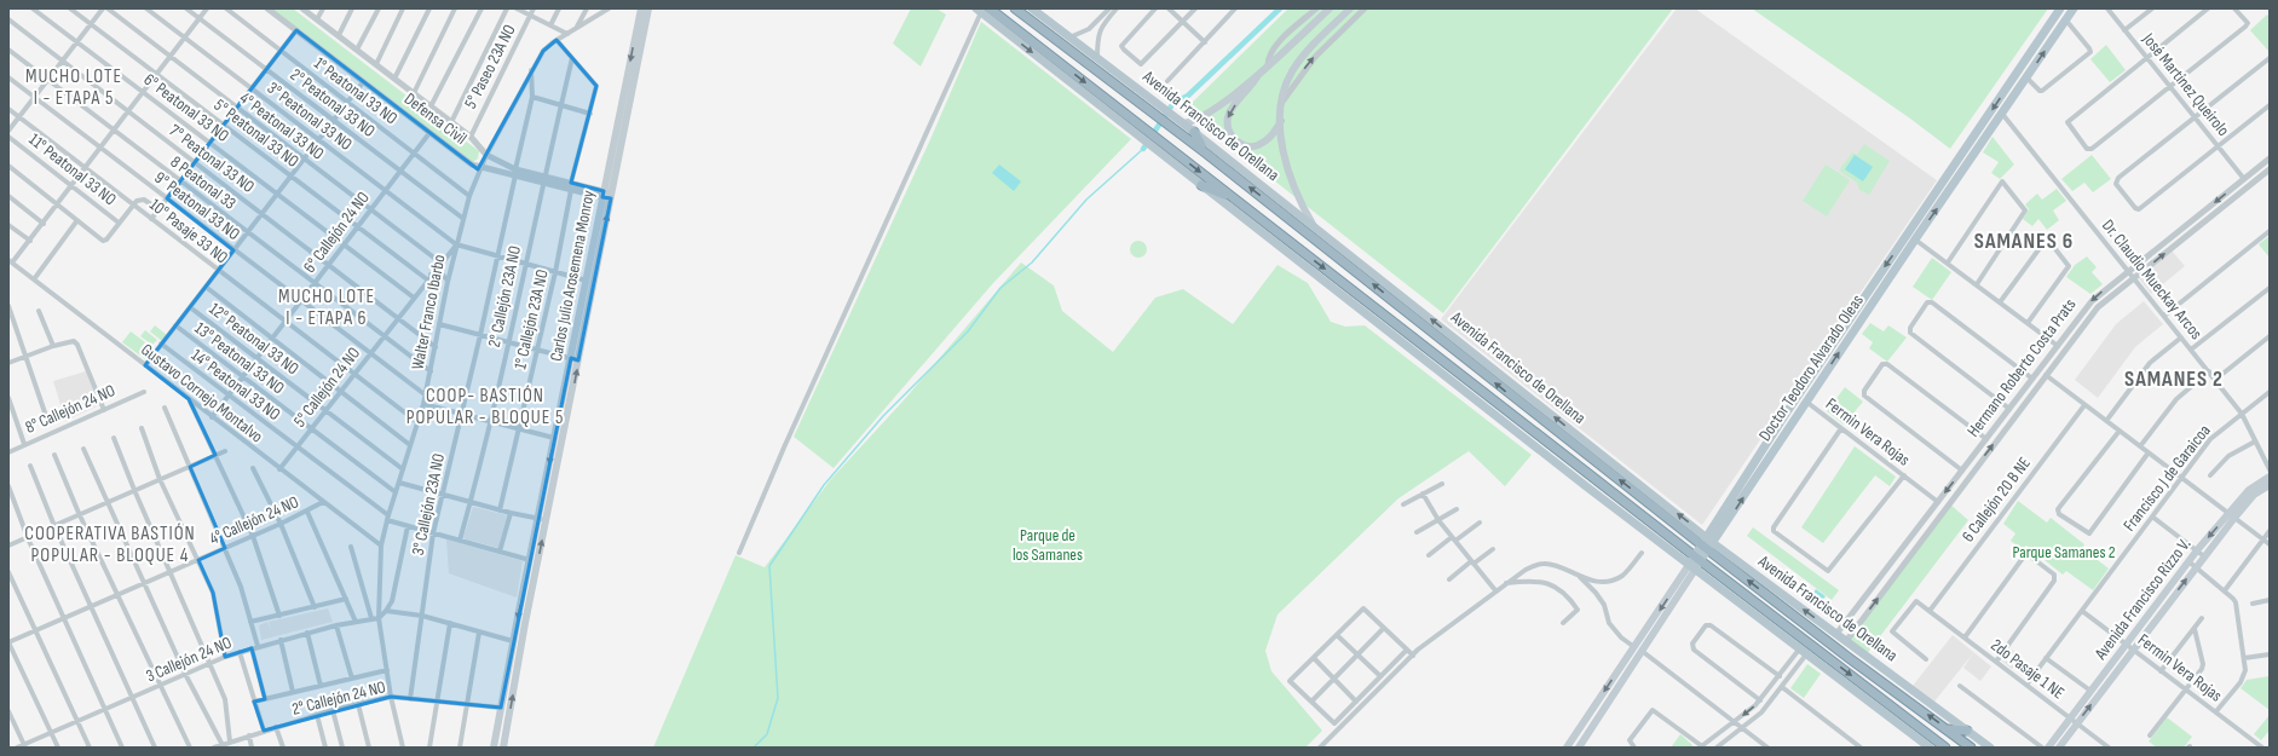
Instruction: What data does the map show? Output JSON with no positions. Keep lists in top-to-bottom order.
{
  "streets": {
    "highway": ["Avenida Francisco de Orellana"],
    "main road": ["Carlos Julio Arosemena Monroy", "Doctor Teodoro Alvarado Oleas", "Avenida Francisco Rizzo V."],
    "street": [
      "5° Paseo 23A NO",
      "José Martínez Queirolo",
      "1° Peatonal 33 NO",
      "2° Peatonal 33 NO",
      "6° Peatonal 33 NO",
      "3° Peatonal 33 NO",
      "Defensa Civil",
      "4° Peatonal 33 NO",
      "5° Peatonal 33 NO",
      "7° Peatonal 33 NO",
      "11° Peatonal 33 NO",
      "8 Peatonal 33",
      "9° Peatonal 33 NO",
      "10° Pasaje 33 NO",
      "6° Callejón 24 NO",
      "Dr. Claudio Mueckay Arcos",
      "2° Callejón 23A NO",
      "Walter Franco Ibarbo",
      "1° Callejón 23A NO",
      "12° Peatonal 33 NO",
      "13° Peatonal 33 NO",
      "Hermano Roberto Costa Prats",
      "14° Peatonal 33 NO",
      "5° Callejón 24 NO",
      "Gustavo Cornejo Montalvo",
      "8° Callejón 24 NO",
      "Fermin Vera Rojas",
      "Francisco J de Garaicoa",
      "6 Callejón 20 B NE",
      "3° Callejón 23A NO",
      "4° Callejón 24 NO",
      "3 Callejón 24 NO",
      "2do Pasaje 1 NE",
      "2° Callejón 24 NO"
    ]
  },
  "crossings": [
    ["5° Paseo 23A NO", "Defensa Civil"],
    ["José Martínez Queirolo", "Hermano Roberto Costa Prats"],
    ["1° Peatonal 33 NO", "6° Callejón 24 NO"],
    ["1° Peatonal 33 NO", "Walter Franco Ibarbo"],
    ["2° Peatonal 33 NO", "6° Callejón 24 NO"],
    ["2° Peatonal 33 NO", "Walter Franco Ibarbo"],
    ["6° Peatonal 33 NO", "6° Callejón 24 NO"],
    ["3° Peatonal 33 NO", "6° Callejón 24 NO"],
    ["3° Peatonal 33 NO", "Walter Franco Ibarbo"],
    ["3° Peatonal 33 NO", "5° Callejón 24 NO"],
    ["Defensa Civil", "6° Callejón 24 NO"],
    ["Defensa Civil", "Carlos Julio Arosemena Monroy"],
    ["Defensa Civil", "2° Callejón 23A NO"],
    ["Defensa Civil", "Walter Franco Ibarbo"],
    ["Defensa Civil", "1° Callejón 23A NO"],
    ["Defensa Civil", "3° Callejón 23A NO"],
    ["4° Peatonal 33 NO", "6° Callejón 24 NO"],
    ["4° Peatonal 33 NO", "5° Callejón 24 NO"],
    ["Avenida Francisco de Orellana", "Doctor Teodoro Alvarado Oleas"],
    ["Avenida Francisco de Orellana", "Hermano Roberto Costa Prats"],
    ["5° Peatonal 33 NO", "6° Callejón 24 NO"],
    ["5° Peatonal 33 NO", "Walter Franco Ibarbo"],
    ["5° Peatonal 33 NO", "5° Callejón 24 NO"],
    ["7° Peatonal 33 NO", "6° Callejón 24 NO"],
    ["7° Peatonal 33 NO", "Walter Franco Ibarbo"],
    ["7° Peatonal 33 NO", "5° Callejón 24 NO"],
    ["8 Peatonal 33", "6° Callejón 24 NO"],
    ["8 Peatonal 33", "Walter Franco Ibarbo"],
    ["8 Peatonal 33", "5° Callejón 24 NO"],
    ["9° Peatonal 33 NO", "6° Callejón 24 NO"],
    ["9° Peatonal 33 NO", "Walter Franco Ibarbo"],
    ["9° Peatonal 33 NO", "5° Callejón 24 NO"],
    ["10° Pasaje 33 NO", "6° Callejón 24 NO"],
    ["10° Pasaje 33 NO", "Walter Franco Ibarbo"],
    ["10° Pasaje 33 NO", "5° Callejón 24 NO"],
    ["6° Callejón 24 NO", "12° Peatonal 33 NO"],
    ["6° Callejón 24 NO", "13° Peatonal 33 NO"],
    ["6° Callejón 24 NO", "14° Peatonal 33 NO"],
    ["6° Callejón 24 NO", "Gustavo Cornejo Montalvo"],
    ["Carlos Julio Arosemena Monroy", "14° Peatonal 33 NO"],
    ["Carlos Julio Arosemena Monroy", "2° Callejón 24 NO"],
    ["Dr. Claudio Mueckay Arcos", "Doctor Teodoro Alvarado Oleas"],
    ["Dr. Claudio Mueckay Arcos", "Hermano Roberto Costa Prats"],
    ["Dr. Claudio Mueckay Arcos", "Francisco J de Garaicoa"],
    ["2° Callejón 23A NO", "14° Peatonal 33 NO"],
    ["Walter Franco Ibarbo", "12° Peatonal 33 NO"],
    ["Walter Franco Ibarbo", "13° Peatonal 33 NO"],
    ["Walter Franco Ibarbo", "14° Peatonal 33 NO"],
    ["Walter Franco Ibarbo", "5° Callejón 24 NO"],
    ["Walter Franco Ibarbo", "Gustavo Cornejo Montalvo"],
    ["Walter Franco Ibarbo", "3° Callejón 23A NO"],
    ["Walter Franco Ibarbo", "3 Callejón 24 NO"],
    ["Walter Franco Ibarbo", "2° Callejón 24 NO"],
    ["12° Peatonal 33 NO", "5° Callejón 24 NO"],
    ["13° Peatonal 33 NO", "5° Callejón 24 NO"],
    ["Doctor Teodoro Alvarado Oleas", "Fermin Vera Rojas"],
    ["Hermano Roberto Costa Prats", "Fermin Vera Rojas"],
    ["14° Peatonal 33 NO", "5° Callejón 24 NO"],
    ["14° Peatonal 33 NO", "3° Callejón 23A NO"],
    ["5° Callejón 24 NO", "Gustavo Cornejo Montalvo"],
    ["Gustavo Cornejo Montalvo", "4° Callejón 24 NO"],
    ["Fermin Vera Rojas", "Francisco J de Garaicoa"],
    ["Fermin Vera Rojas", "Avenida Francisco Rizzo V."],
    ["Francisco J de Garaicoa", "2do Pasaje 1 NE"],
    ["6 Callejón 20 B NE", "2do Pasaje 1 NE"],
    ["3° Callejón 23A NO", "2° Callejón 24 NO"],
    ["Avenida Francisco Rizzo V.", "2do Pasaje 1 NE"]
  ],
  "districts": [
    "MUCHO LOTE I - ETAPA 5",
    "SAMANES 6",
    "MUCHO LOTE I - ETAPA 6",
    "SAMANES 2",
    "COOP- BASTIÓN POPULAR - BLOQUE 5",
    "COOPERATIVA BASTIÓN POPULAR - BLOQUE 4"
  ],
  "parks": ["Parque de los Samanes", "Parque Samanes 2"]
}
